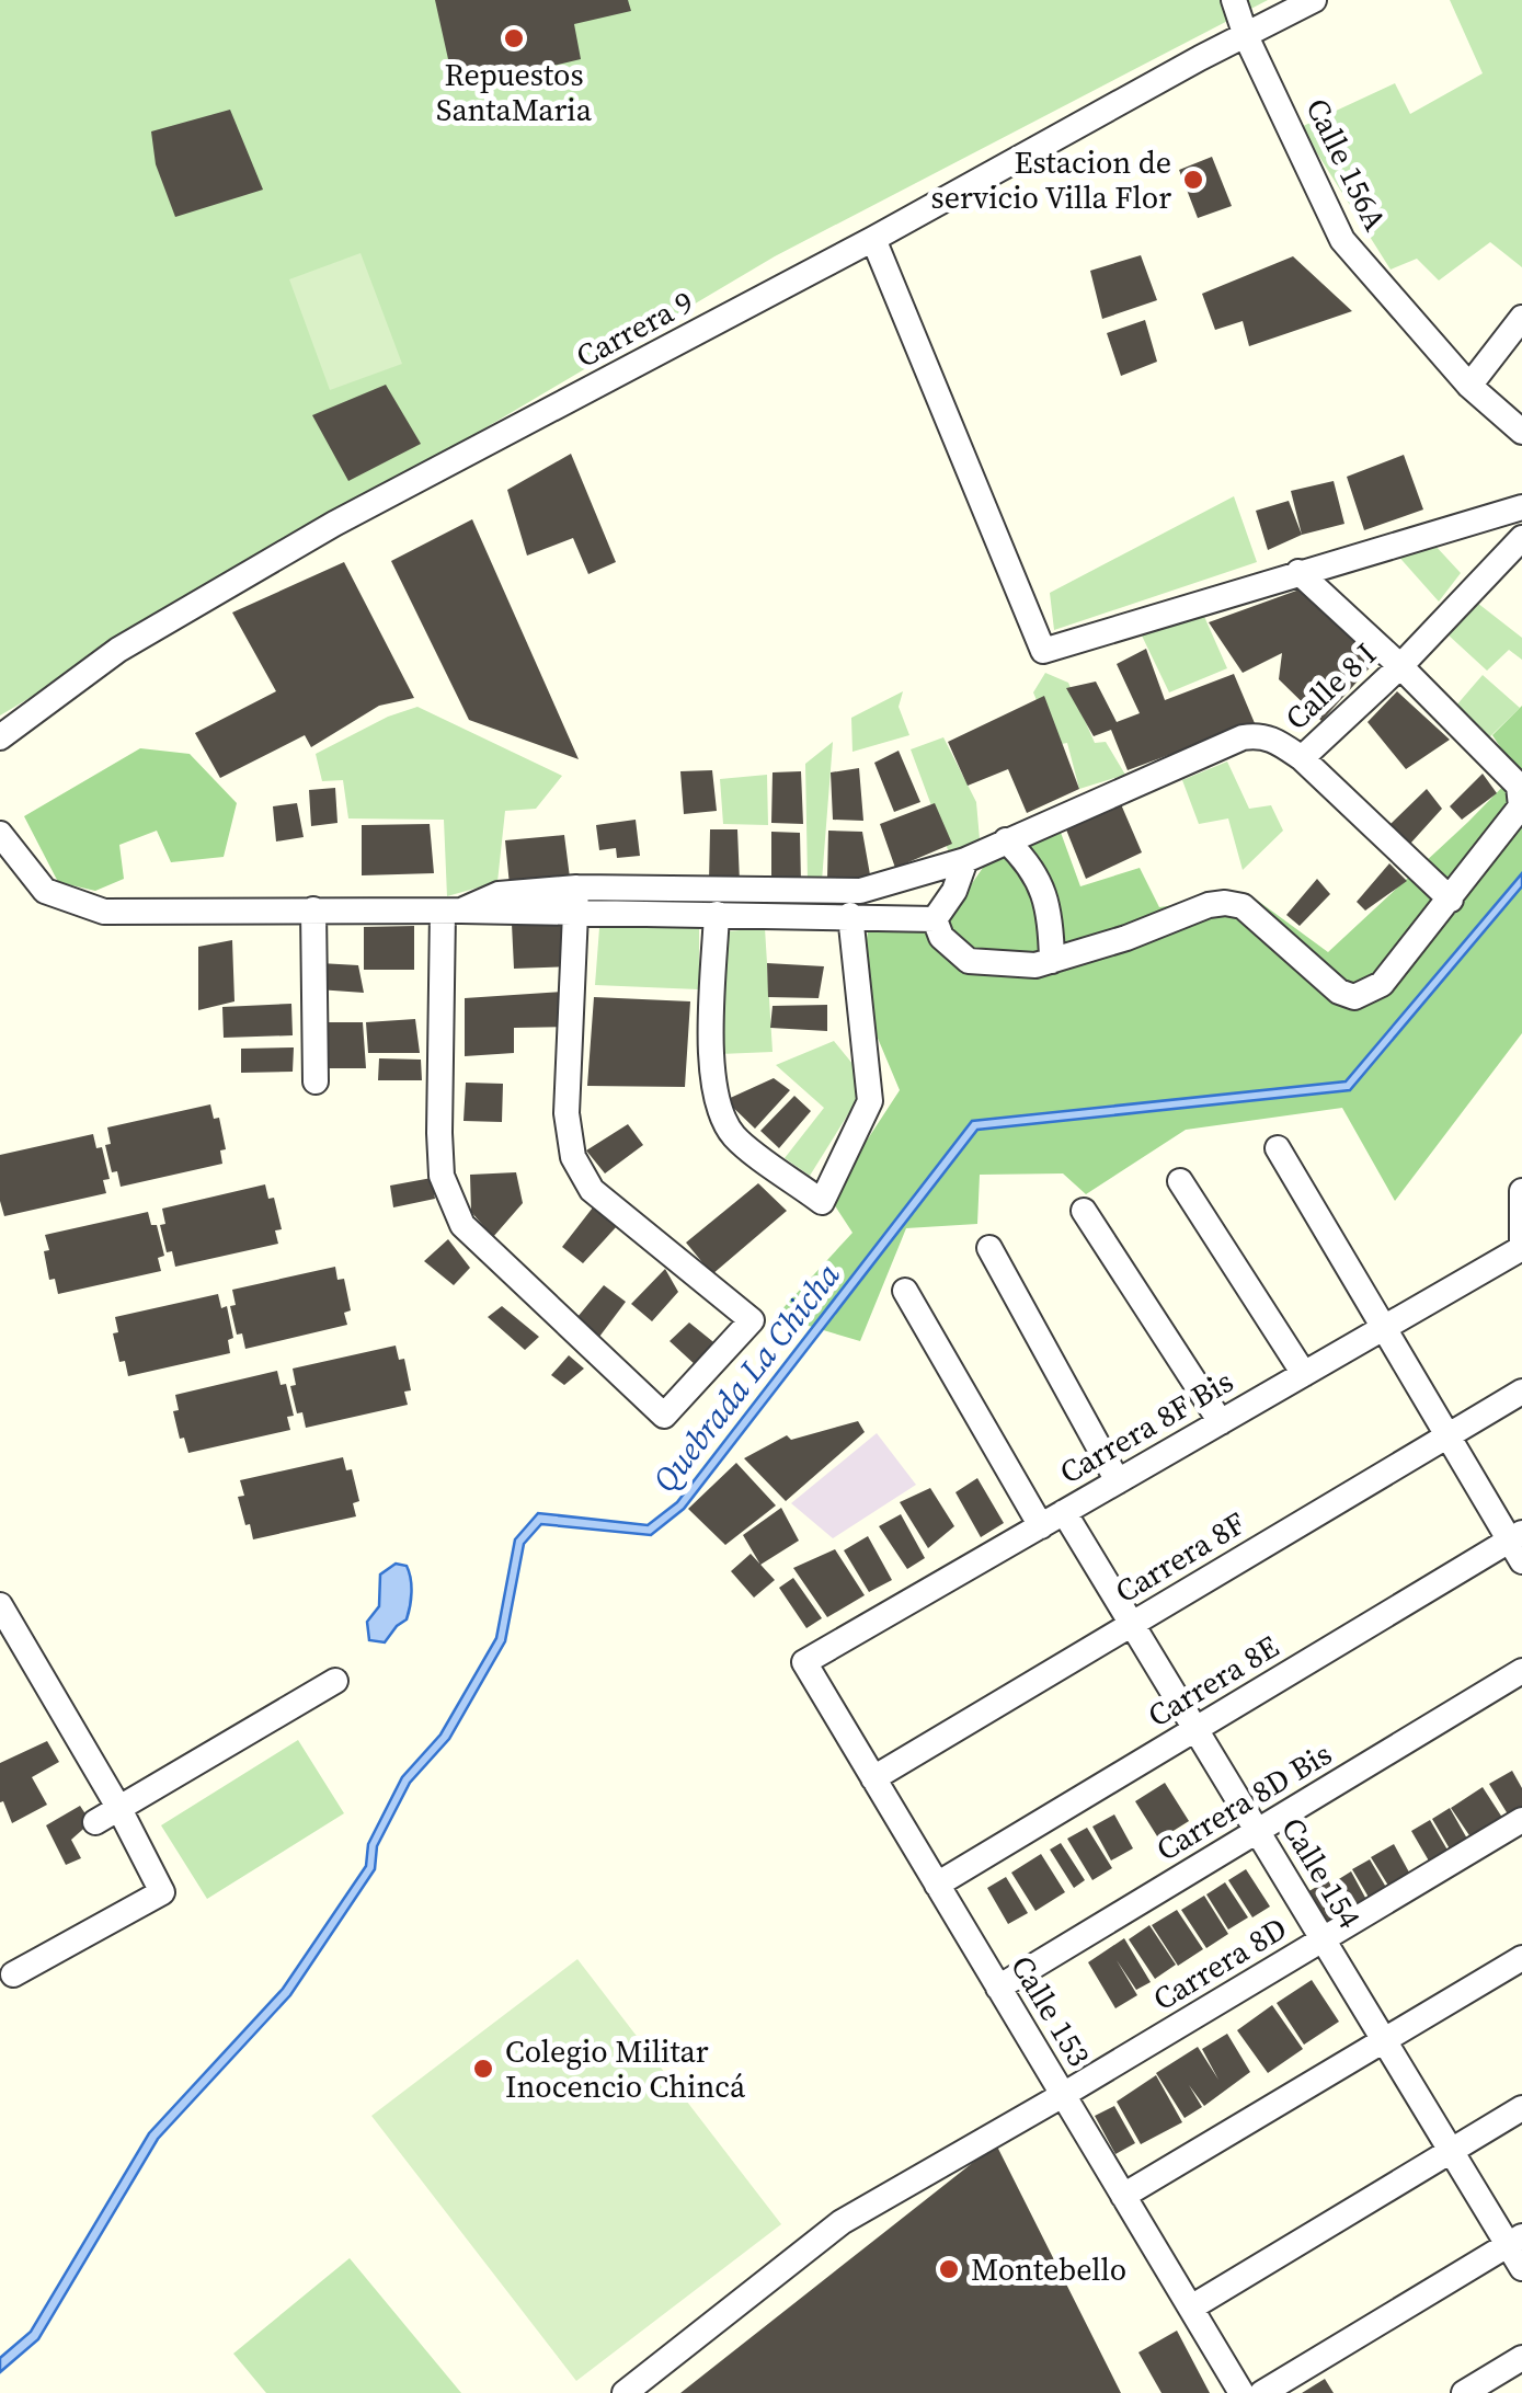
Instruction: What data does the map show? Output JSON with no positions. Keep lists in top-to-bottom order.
{
  "streets": {
    "street": [
      "Calle 156A",
      "Carrera 9",
      "Calle 8 I",
      "Carrera 8F Bis",
      "Carrera 8F",
      "Carrera 8E",
      "Carrera 8D Bis",
      "Calle 154",
      "Carrera 8D",
      "Calle 153"
    ]
  },
  "crossings": [
    ["Calle 156A", "Carrera 9"],
    ["Carrera 8F Bis", "Calle 154"],
    ["Carrera 8F Bis", "Calle 153"],
    ["Carrera 8F", "Calle 154"],
    ["Carrera 8F", "Calle 153"],
    ["Carrera 8E", "Calle 154"],
    ["Carrera 8E", "Calle 153"],
    ["Carrera 8D Bis", "Calle 154"],
    ["Carrera 8D Bis", "Calle 153"],
    ["Calle 154", "Carrera 8D"],
    ["Carrera 8D", "Calle 153"]
  ],
  "water": ["Quebrada La Chicha"],
  "places": [
    "Repuestos SantaMaria",
    "Estacion de servicio Villa Flor",
    "Colegio Militar Inocencio Chincá",
    "Montebello"
  ]
}
